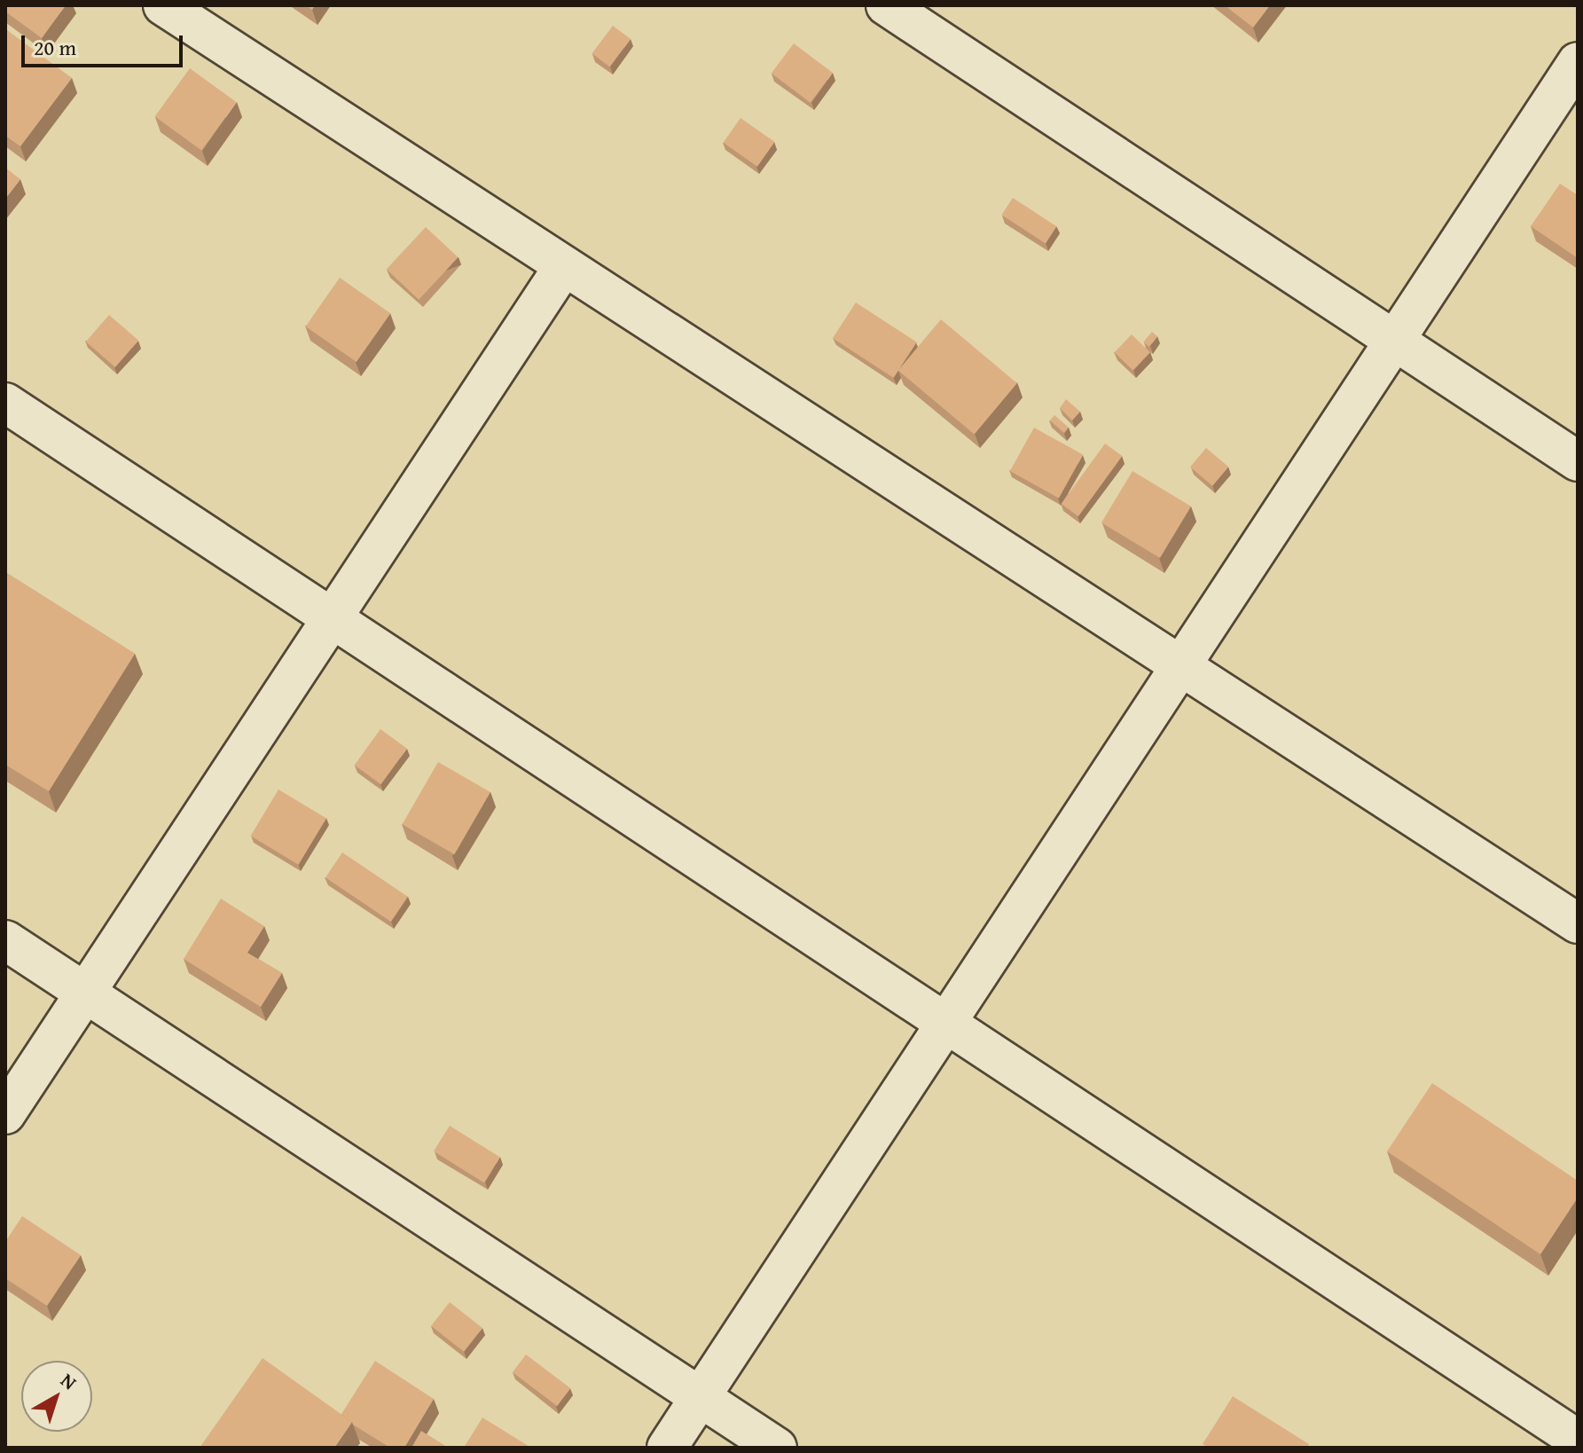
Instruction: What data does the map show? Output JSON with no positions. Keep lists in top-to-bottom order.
{
  "scale_bar": "20 m",
  "north": "top right"
}
